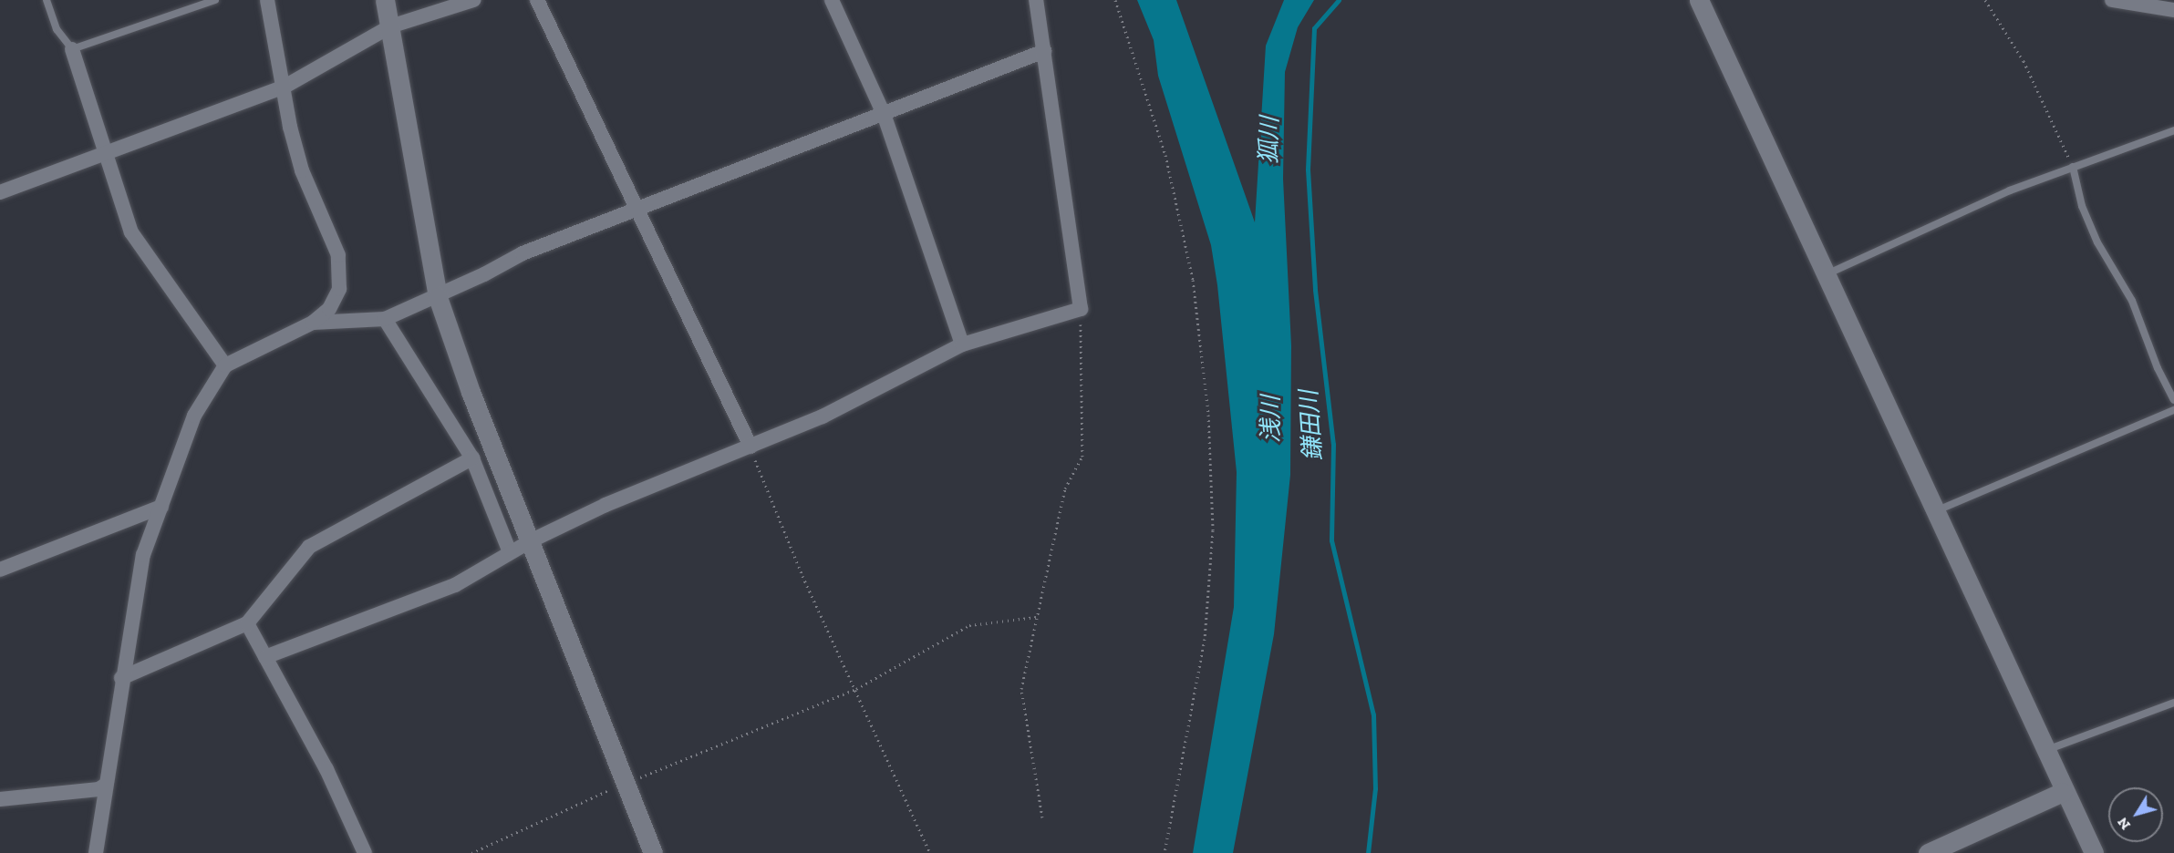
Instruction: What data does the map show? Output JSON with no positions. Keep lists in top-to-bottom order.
{
  "water": ["狐川", "浅川", "鎌田川"],
  "north": "bottom left"
}
